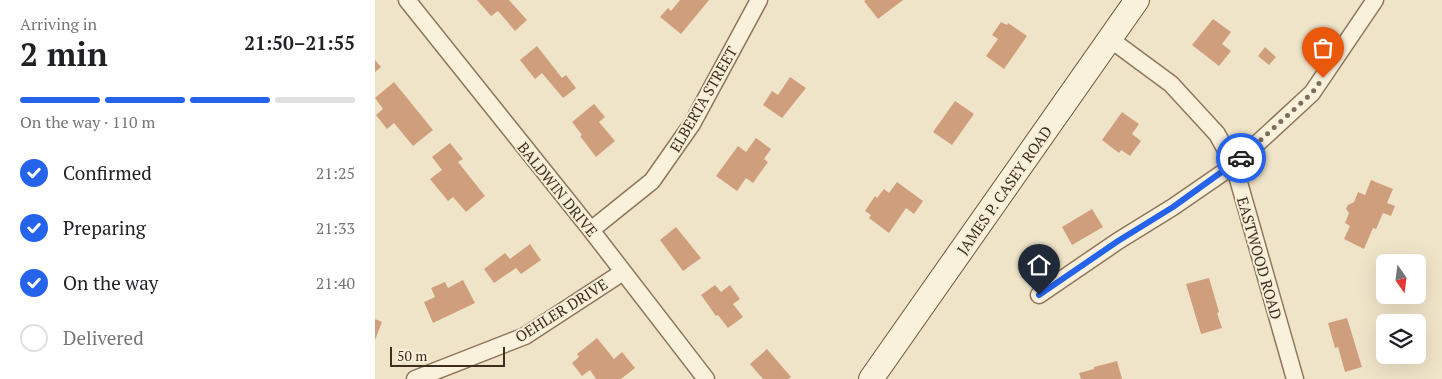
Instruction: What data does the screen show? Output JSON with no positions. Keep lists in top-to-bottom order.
{
  "streets": {
    "main road": ["JAMES P. CASEY ROAD"],
    "street": [
      "ELBERTA STREET",
      "BALDWIN DRIVE",
      "EASTWOOD ROAD",
      "OEHLER DRIVE"
    ]
  },
  "crossings": [
    ["ELBERTA STREET", "BALDWIN DRIVE"],
    ["BALDWIN DRIVE", "OEHLER DRIVE"],
    ["JAMES P. CASEY ROAD", "EASTWOOD ROAD"]
  ],
  "scale_bar": "50 m",
  "north": "bottom",
  "page": {
    "heading": ["2 min", "Arriving in", "21:50–21:55"],
    "bar": "On the way · 110 m",
    "list": [
      ["Confirmed", "21:25"],
      ["Preparing", "21:33"],
      ["On the way", "21:40"],
      "Delivered"
    ],
    "scale": "50 m"
  }
}
